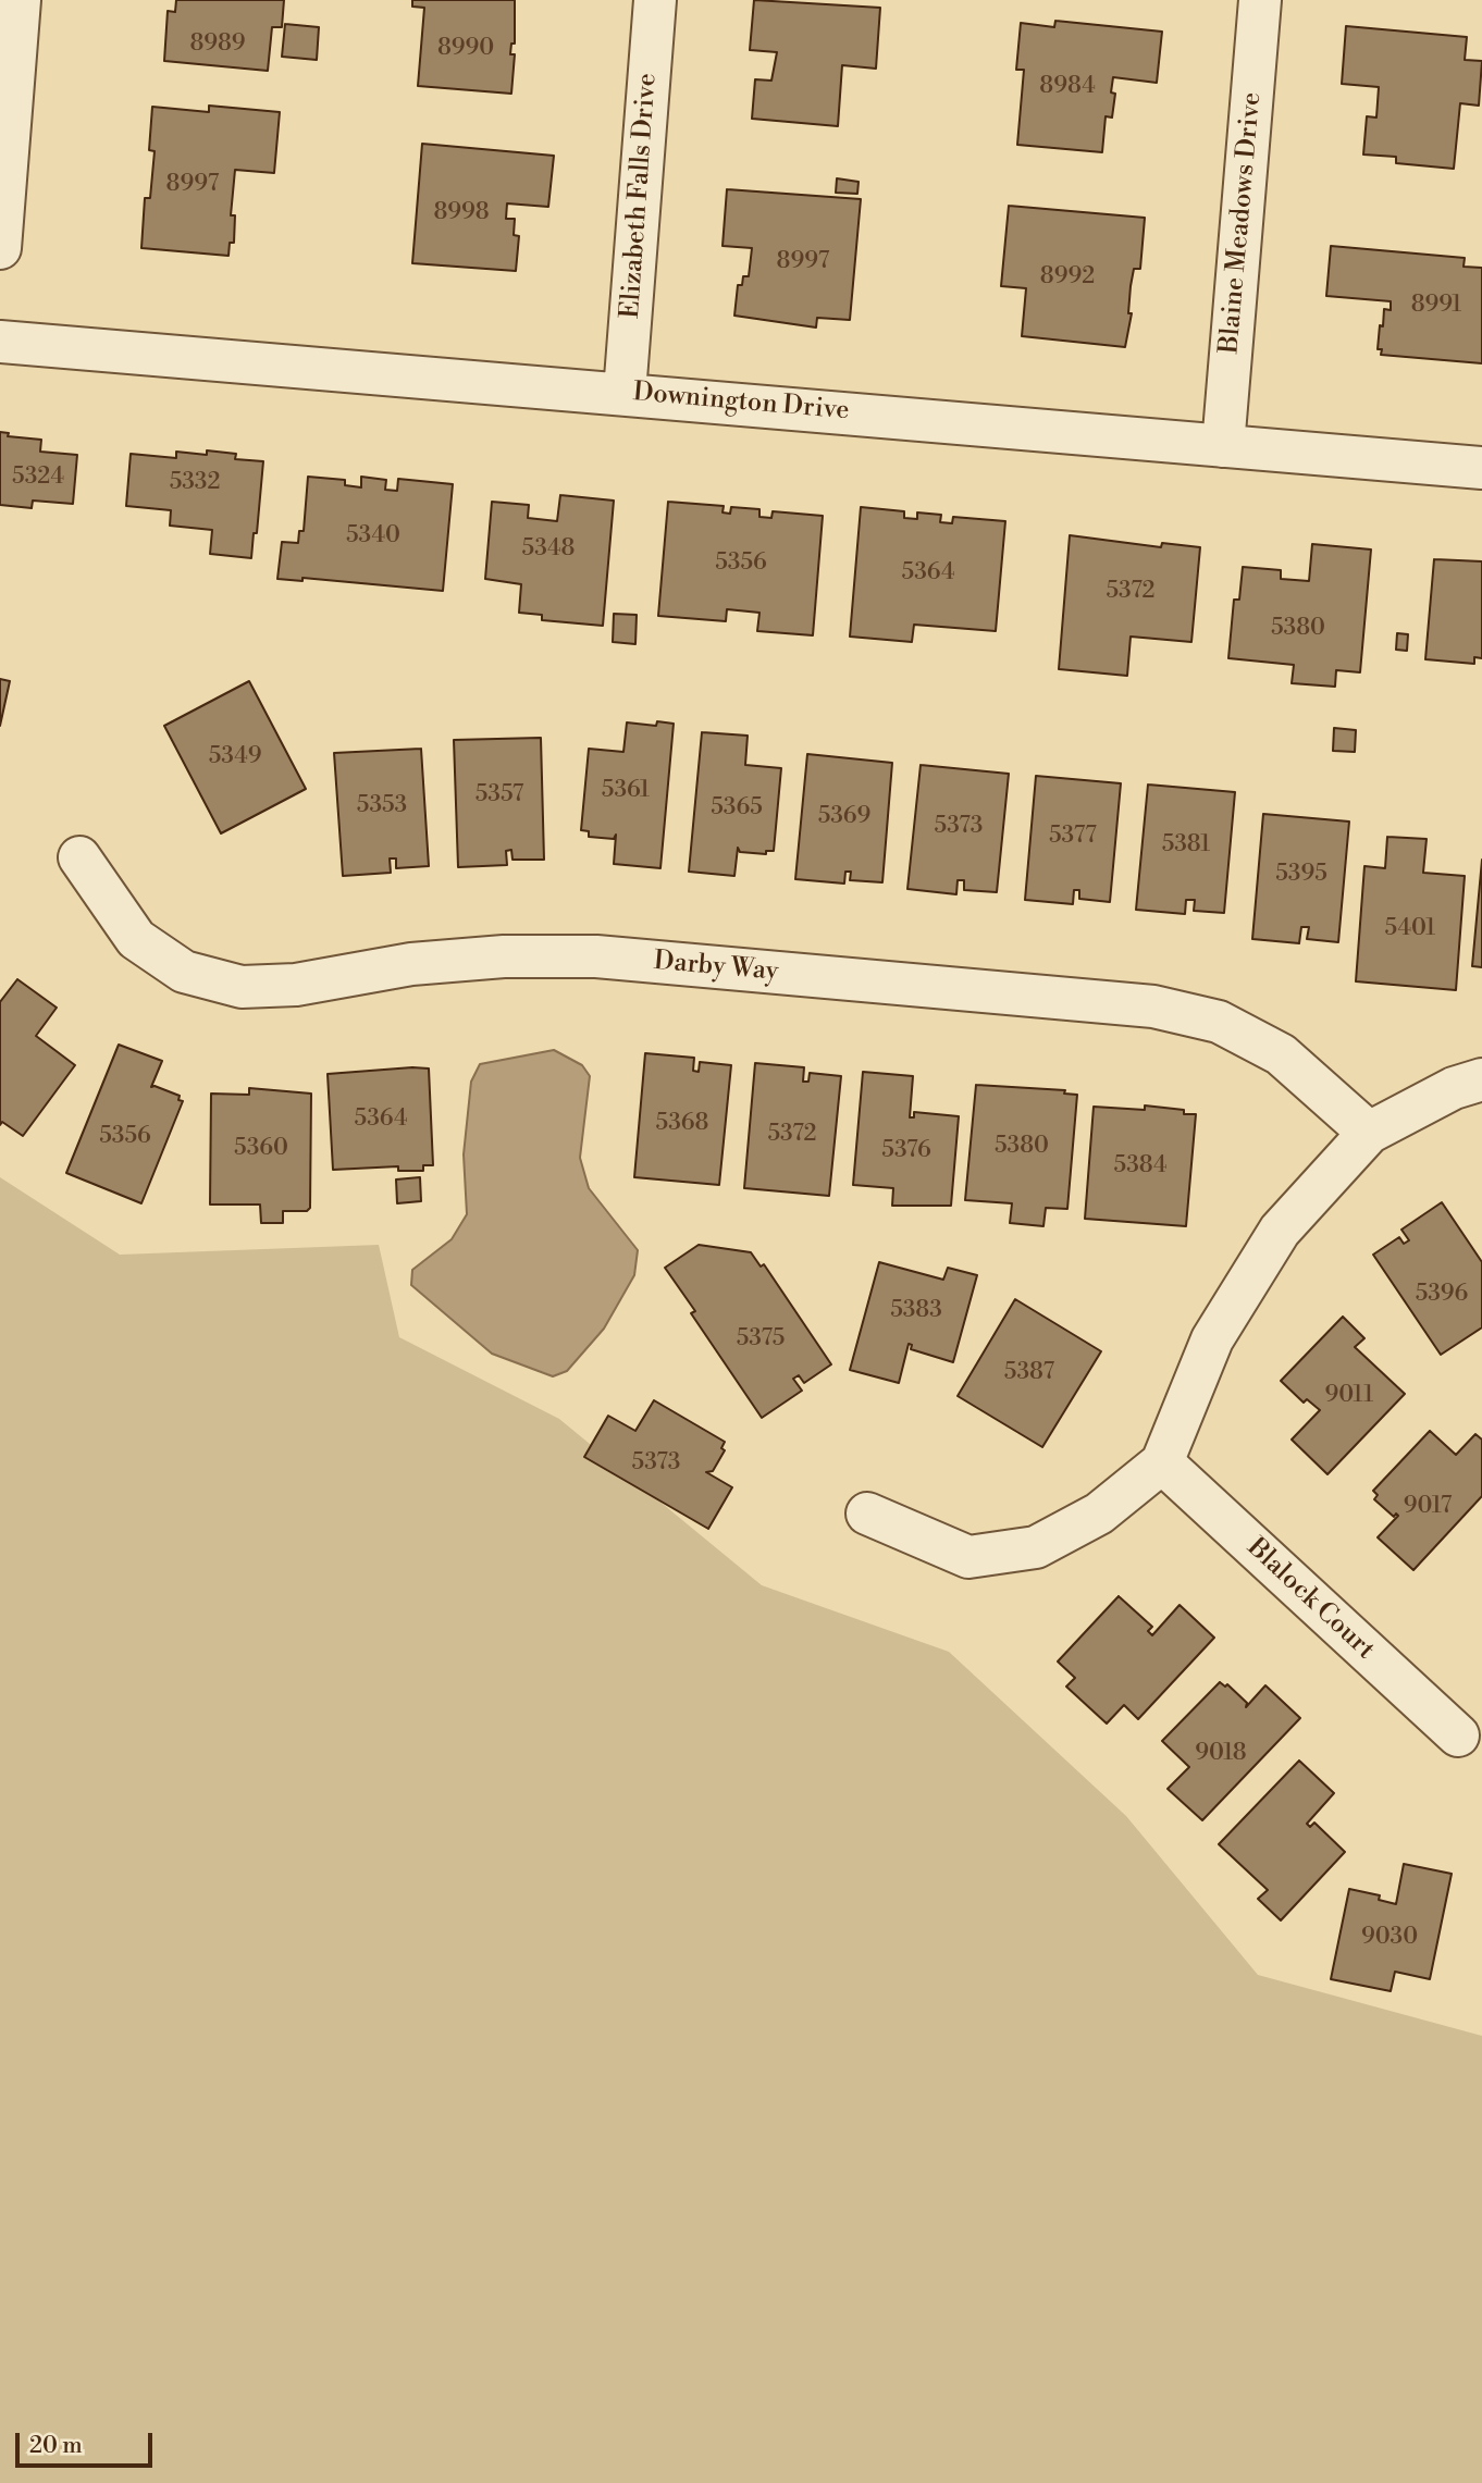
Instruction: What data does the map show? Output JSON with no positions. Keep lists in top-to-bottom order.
{
  "streets": {
    "street": [
      "Elizabeth Falls Drive",
      "Blaine Meadows Drive",
      "Downington Drive",
      "Darby Way",
      "Blalock Court"
    ]
  },
  "crossings": [
    ["Elizabeth Falls Drive", "Downington Drive"],
    ["Blaine Meadows Drive", "Downington Drive"]
  ],
  "house_numbers": [
    "8989",
    "8990",
    "8984",
    "8997",
    "8998",
    "8997",
    "8992",
    "8991",
    "5324",
    "5332",
    "5340",
    "5348",
    "5356",
    "5364",
    "5372",
    "5380",
    "5349",
    "5361",
    "5357",
    "5353",
    "5365",
    "5369",
    "5373",
    "5377",
    "5381",
    "5395",
    "5401",
    "5364",
    "5368",
    "5372",
    "5356",
    "5380",
    "5360",
    "5376",
    "5384",
    "5396",
    "5383",
    "5375",
    "5387",
    "9011",
    "5373",
    "9017",
    "9018",
    "9030"
  ],
  "scale_bar": "20 m"
}
